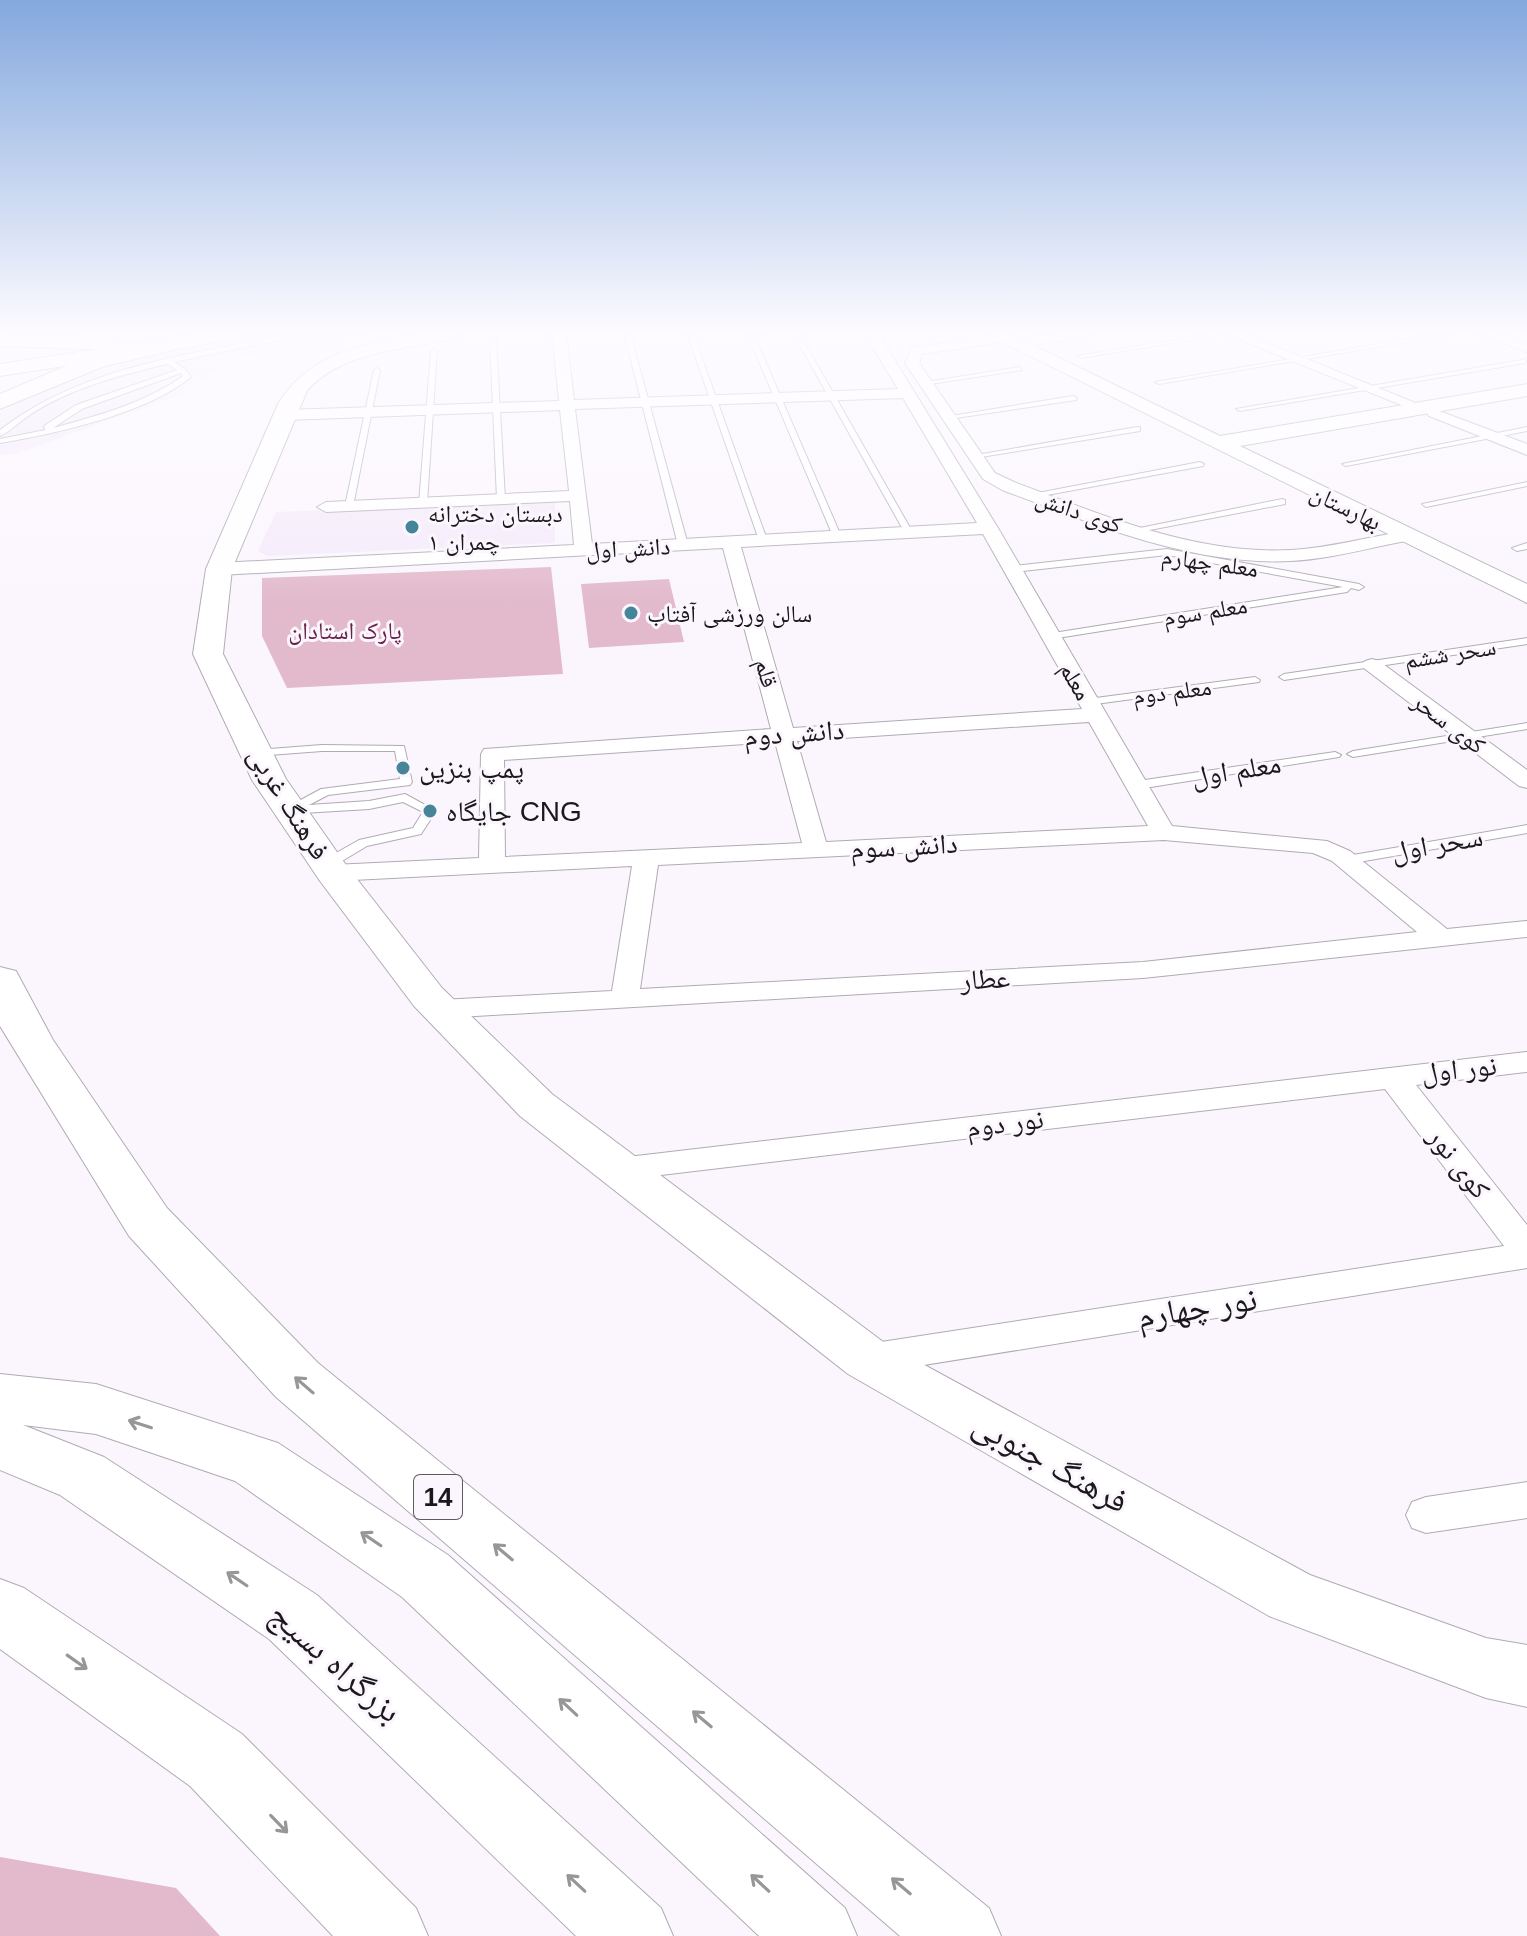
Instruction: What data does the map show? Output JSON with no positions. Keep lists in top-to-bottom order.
{
  "streets": {
    "highway": ["14", "بزرگراه بسیج"],
    "street": [
      "بهارستان",
      "کوی دانش",
      "دانش اول",
      "قلم",
      "معلم",
      "کوی سحر",
      "دانش دوم",
      "فرهنگ غربی",
      "دانش سوم",
      "عطار",
      "نور اول",
      "نور دوم",
      "کوی نور",
      "نور چهارم",
      "فرهنگ جنوبی"
    ],
    "lane": [
      "معلم چهارم",
      "معلم سوم",
      "سحر ششم",
      "معلم دوم",
      "معلم اول",
      "سحر اول"
    ]
  },
  "crossings": [
    ["بهارستان", "کوی دانش"],
    ["دانش اول", "قلم"],
    ["دانش اول", "معلم"],
    ["دانش اول", "فرهنگ غربی"],
    ["معلم چهارم", "معلم سوم"],
    ["معلم چهارم", "معلم"],
    ["معلم سوم", "معلم"],
    ["سحر ششم", "کوی سحر"],
    ["قلم", "دانش دوم"],
    ["قلم", "دانش سوم"],
    ["معلم", "معلم دوم"],
    ["معلم", "دانش دوم"],
    ["معلم", "معلم اول"],
    ["معلم", "دانش سوم"],
    ["معلم دوم", "دانش دوم"],
    ["دانش دوم", "دانش سوم"],
    ["فرهنگ غربی", "دانش سوم"],
    ["فرهنگ غربی", "عطار"],
    ["فرهنگ غربی", "نور دوم"],
    ["فرهنگ غربی", "فرهنگ جنوبی"],
    ["سحر اول", "دانش سوم"],
    ["دانش سوم", "عطار"],
    ["نور اول", "نور دوم"],
    ["نور اول", "کوی نور"],
    ["نور دوم", "کوی نور"],
    ["نور دوم", "فرهنگ جنوبی"],
    ["کوی نور", "نور چهارم"],
    ["نور چهارم", "فرهنگ جنوبی"]
  ],
  "parks": ["پارک استادان"],
  "places": [
    "دبستان دخترانه چمران ۱",
    "سالن ورزشی آفتاب",
    "پمپ بنزین",
    "جایگاه CNG"
  ]
}
